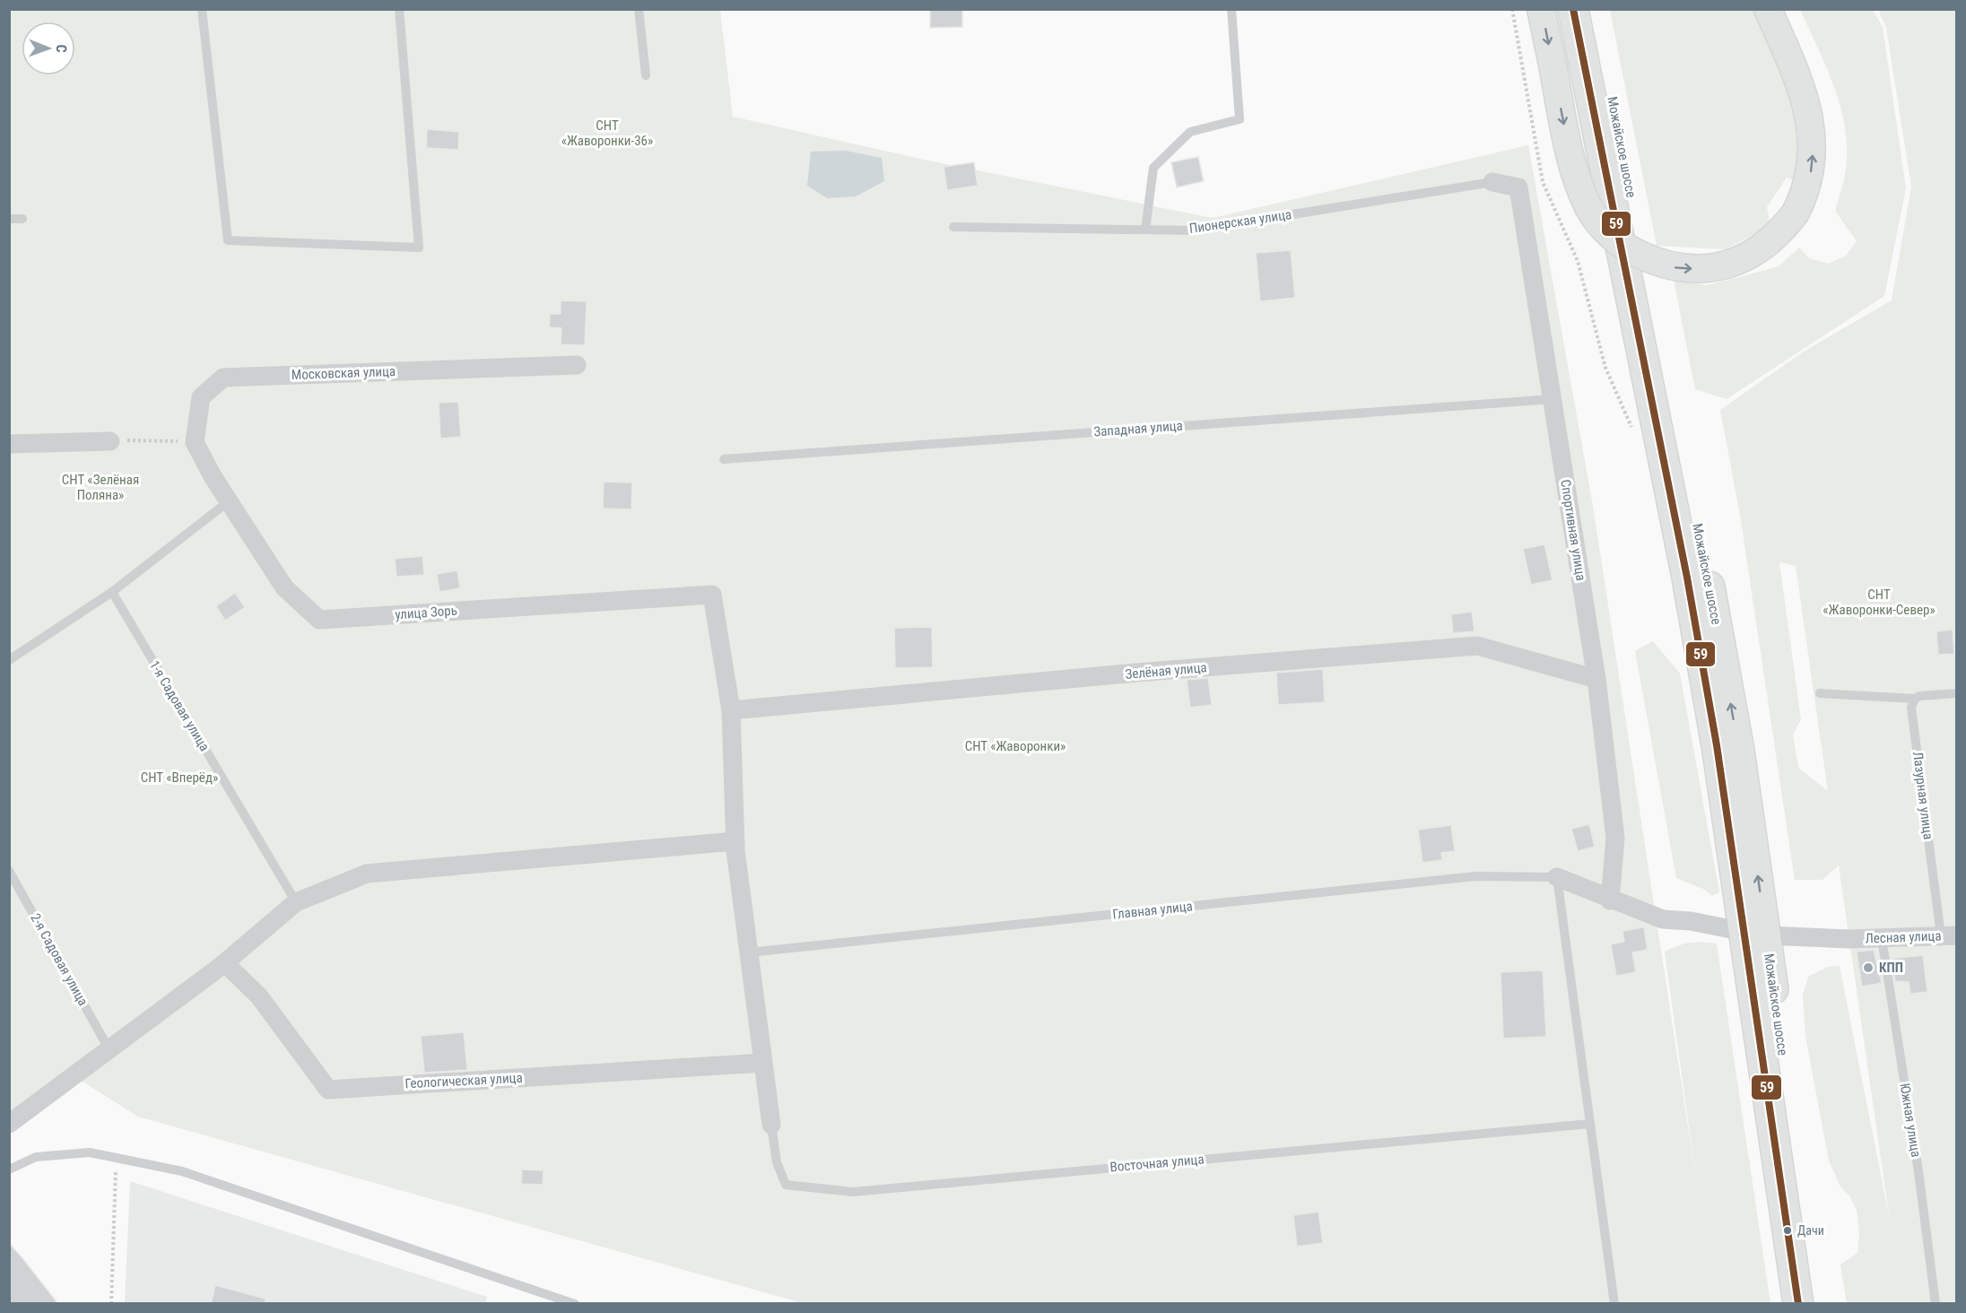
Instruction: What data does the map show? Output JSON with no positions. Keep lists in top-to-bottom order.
{
  "streets": {
    "main road": ["Можайское шоссе"],
    "street": [
      "Московская улица",
      "Спортивная улица",
      "улица Зорь",
      "Зелёная улица",
      "Лесная улица",
      "Геологическая улица"
    ],
    "lane": [
      "Пионерская улица",
      "Западная улица",
      "1-я Садовая улица",
      "Лазурная улица",
      "Главная улица",
      "2-я Садовая улица",
      "Южная улица",
      "Восточная улица"
    ]
  },
  "crossings": [
    ["Можайское шоссе", "Лесная улица"],
    ["Пионерская улица", "Спортивная улица"],
    ["Московская улица", "улица Зорь"],
    ["Западная улица", "Спортивная улица"],
    ["Спортивная улица", "Зелёная улица"],
    ["Спортивная улица", "Лесная улица"],
    ["улица Зорь", "Зелёная улица"],
    ["Лазурная улица", "Лесная улица"],
    ["Главная улица", "Лесная улица"],
    ["Лесная улица", "Южная улица"]
  ],
  "parks": [
    "СНТ «Жаворонки-36»",
    "СНТ «Зелёная Поляна»",
    "СНТ «Жаворонки-Север»",
    "СНТ «Жаворонки»",
    "СНТ «Вперёд»"
  ],
  "places": ["КПП", "Дачи"],
  "lines": ["transit line 59"],
  "north": "right"
}
